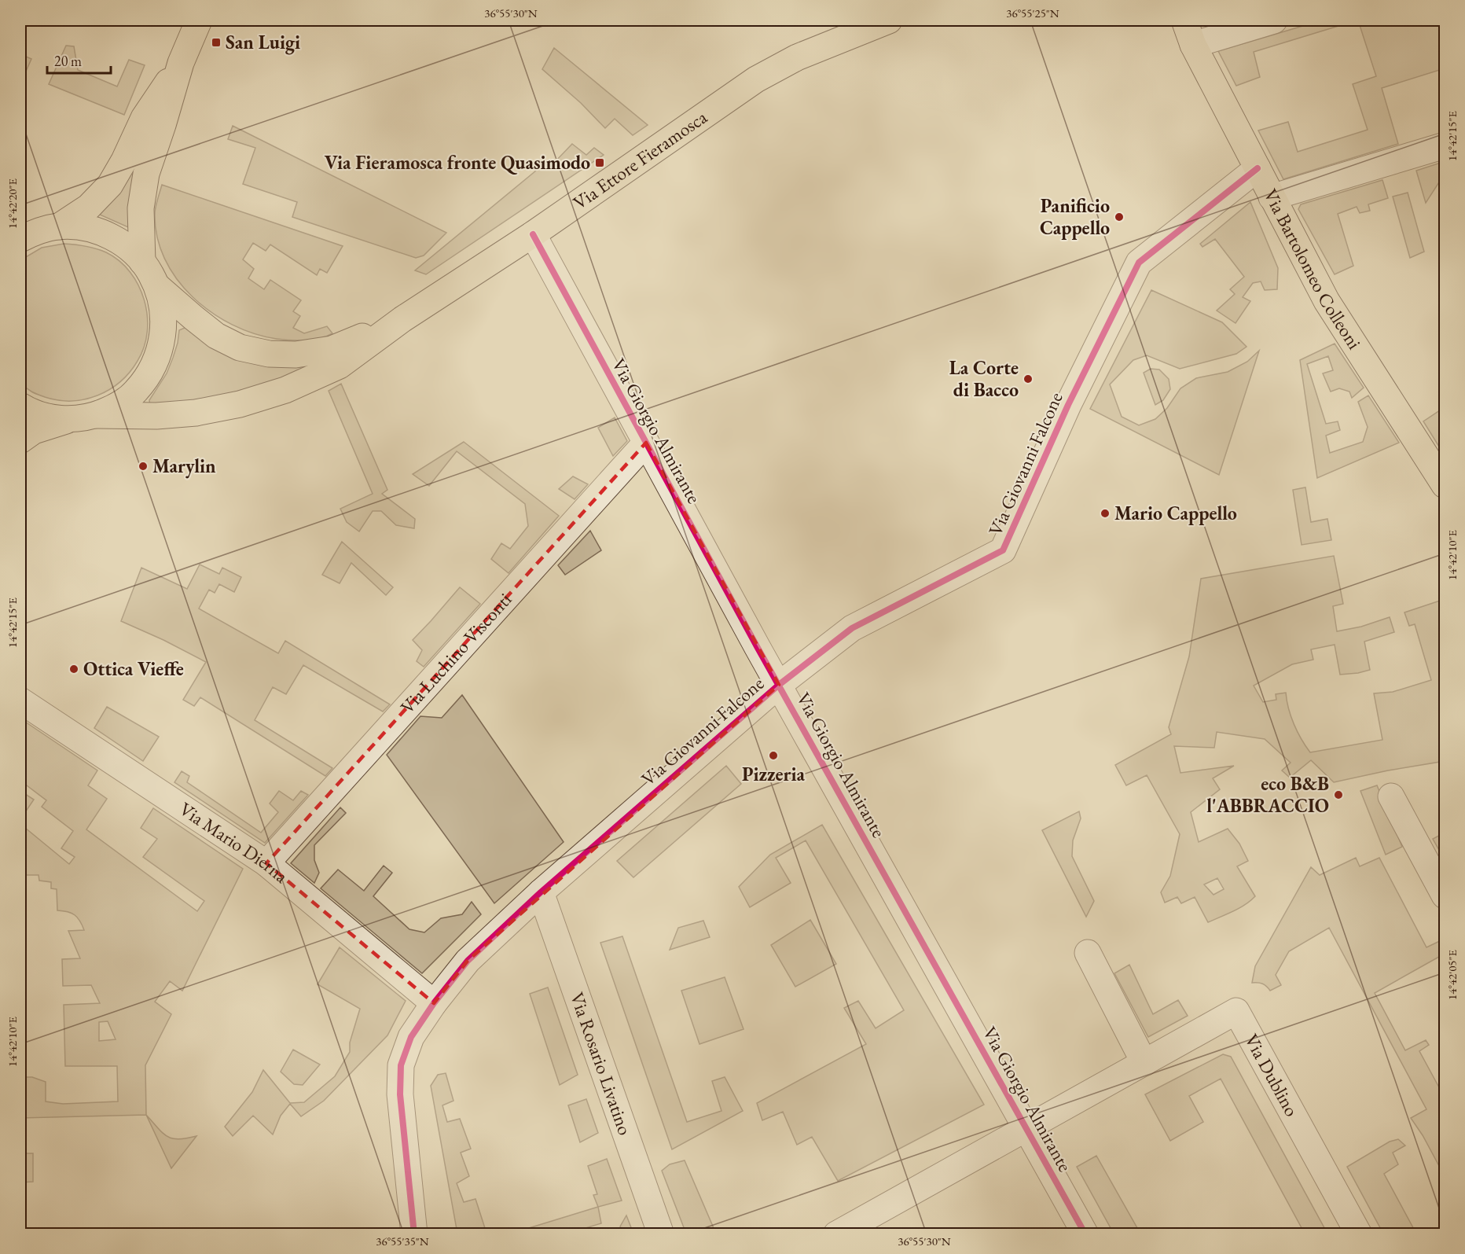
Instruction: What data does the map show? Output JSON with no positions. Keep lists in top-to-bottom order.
{
  "streets": {
    "main road": ["Via Ettore Fieramosca", "Via Bartolomeo Colleoni"],
    "street": [
      "Via Giorgio Almirante",
      "Via Giovanni Falcone",
      "Via Luchino Visconti",
      "Via Mario Dierna",
      "Via Rosario Livatino",
      "Via Dublino"
    ]
  },
  "crossings": [
    ["Via Ettore Fieramosca", "Via Giorgio Almirante"],
    ["Via Bartolomeo Colleoni", "Via Giovanni Falcone"],
    ["Via Giorgio Almirante", "Via Giovanni Falcone"],
    ["Via Giorgio Almirante", "Via Luchino Visconti"],
    ["Via Giorgio Almirante", "Via Dublino"],
    ["Via Giovanni Falcone", "Via Mario Dierna"],
    ["Via Giovanni Falcone", "Via Rosario Livatino"],
    ["Via Luchino Visconti", "Via Mario Dierna"]
  ],
  "places": {
    "transit": ["San Luigi", "Via Fieramosca fronte Quasimodo"],
    "other": [
      "Panificio Cappello",
      "La Corte di Bacco",
      "Marylin",
      "Mario Cappello",
      "Ottica Vieffe",
      "Pizzeria",
      "eco B&B l'ABBRACCIO"
    ]
  },
  "scale_bar": "20 m",
  "coordinates": [
    "36°55'30\"N",
    "36°55'25\"N",
    "14°42'15\"E",
    "14°42'20\"E",
    "14°42'10\"E",
    "14°42'05\"E",
    "36°55'35\"N"
  ]
}
